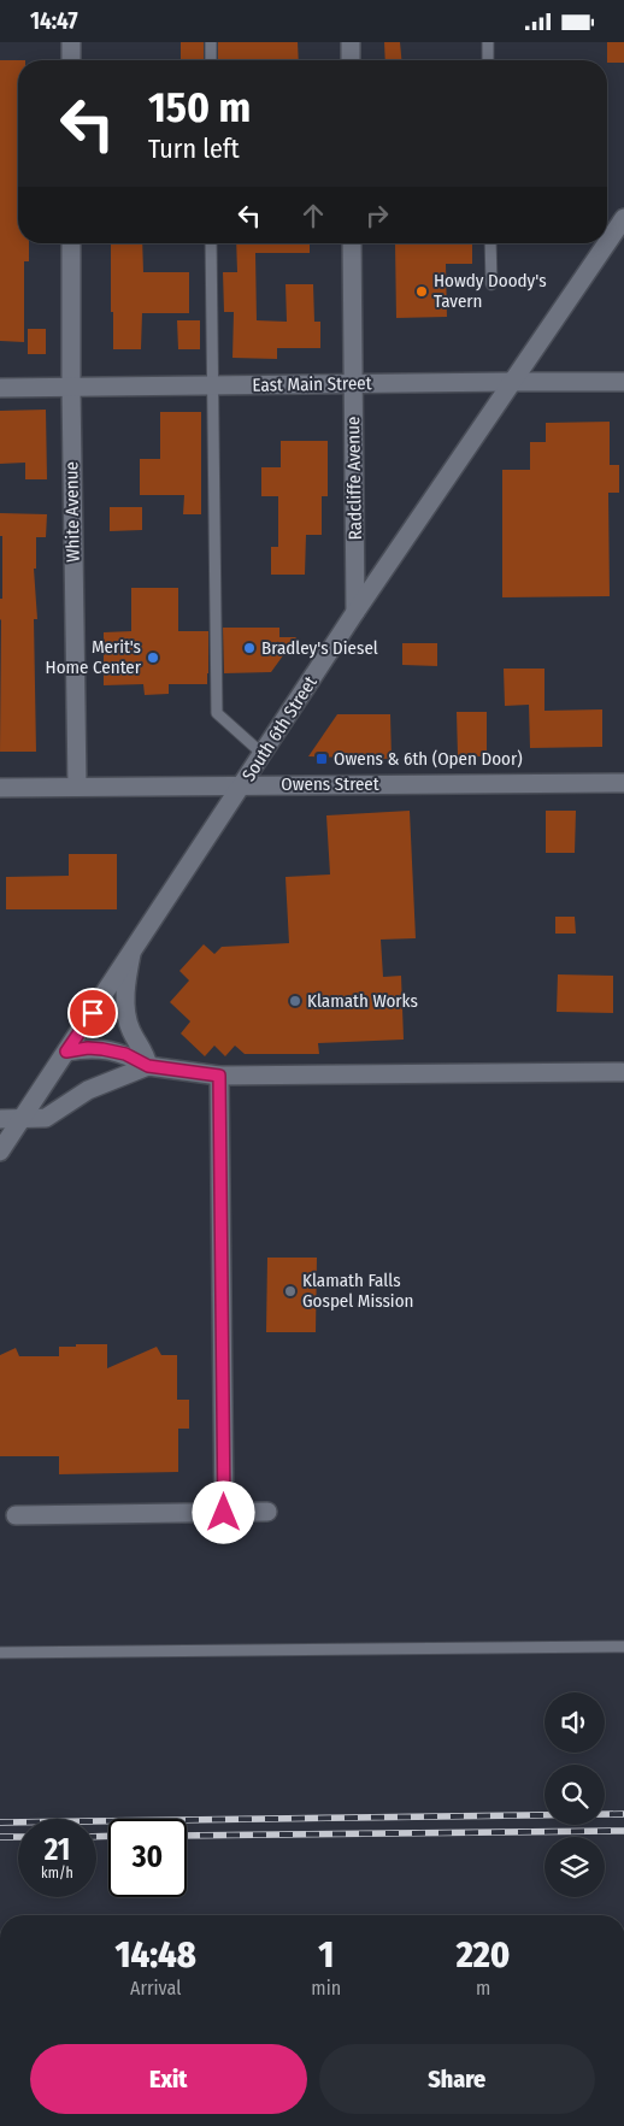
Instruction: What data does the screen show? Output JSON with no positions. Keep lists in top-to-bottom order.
{
  "streets": {
    "street": [
      "East Main Street",
      "Radcliffe Avenue",
      "White Avenue",
      "South 6th Street",
      "Owens Street"
    ]
  },
  "crossings": [
    ["East Main Street", "Radcliffe Avenue"],
    ["East Main Street", "White Avenue"],
    ["East Main Street", "South 6th Street"],
    ["Radcliffe Avenue", "South 6th Street"],
    ["White Avenue", "Owens Street"],
    ["South 6th Street", "Owens Street"]
  ],
  "places": {
    "other": [
      "Howdy Doody's Tavern",
      "Bradley's Diesel",
      "Merit's Home Center",
      "Klamath Works",
      "Klamath Falls Gospel Mission"
    ],
    "transit": ["Owens & 6th (Open Door)"]
  },
  "page": {
    "status": "14:47",
    "turn": ["150 m", "Turn left"],
    "speed": "21 km/h",
    "limit": "30",
    "eta": [
      "14:48",
      "Arrival",
      "1",
      "min",
      "220",
      "m"
    ],
    "buttons": ["Exit", "Share"]
  }
}
